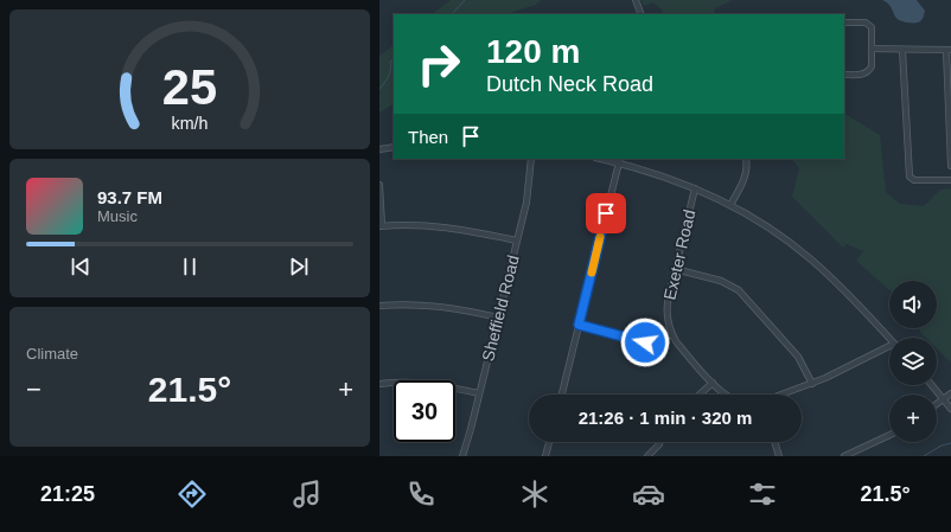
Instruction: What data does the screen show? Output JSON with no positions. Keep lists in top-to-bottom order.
{
  "streets": {
    "street": ["Exeter Road", "Sheffield Road"]
  },
  "page": {
    "turn": ["120 m", "Dutch Neck Road"],
    "then": "Then",
    "song": ["93.7 FM", "Music"],
    "map_buttons": "+",
    "tile": "Climate",
    "heat": ["−", "21.5°", "+"],
    "limit": "30",
    "trip": "21:26 · 1 min · 320 m",
    "tabs": ["21:25", "21.5°"],
    "gauge": ["25", "km/h"]
  }
}
